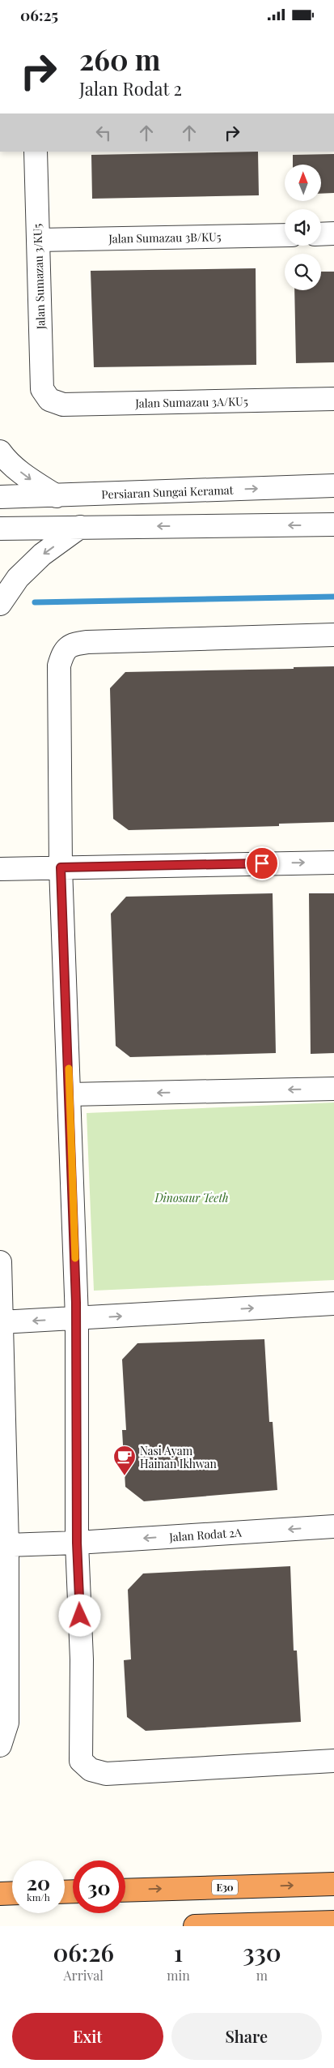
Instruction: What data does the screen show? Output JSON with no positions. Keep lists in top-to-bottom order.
{
  "streets": {
    "highway": ["E30"],
    "street": [
      "Jalan Sumazau 3B/KU5",
      "Jalan Sumazau 3/KU5",
      "Jalan Sumazau 3A/KU5",
      "Persiaran Sungai Keramat",
      "Jalan Rodat 2A"
    ]
  },
  "crossings": [
    ["Jalan Sumazau 3B/KU5", "Jalan Sumazau 3/KU5"],
    ["Jalan Sumazau 3/KU5", "Jalan Sumazau 3A/KU5"]
  ],
  "one_way": ["Jalan Rodat 2A"],
  "parks": ["Dinosaur Teeth"],
  "places": {
    "cafe": ["Nasi Ayam Hainan Ikhwan"]
  },
  "north": "top",
  "page": {
    "status": "06:25",
    "turn": ["260 m", "Jalan Rodat 2"],
    "speed": "20 km/h",
    "limit": "30",
    "eta": [
      "06:26",
      "Arrival",
      "1",
      "min",
      "330",
      "m"
    ],
    "buttons": ["Exit", "Share"]
  }
}
